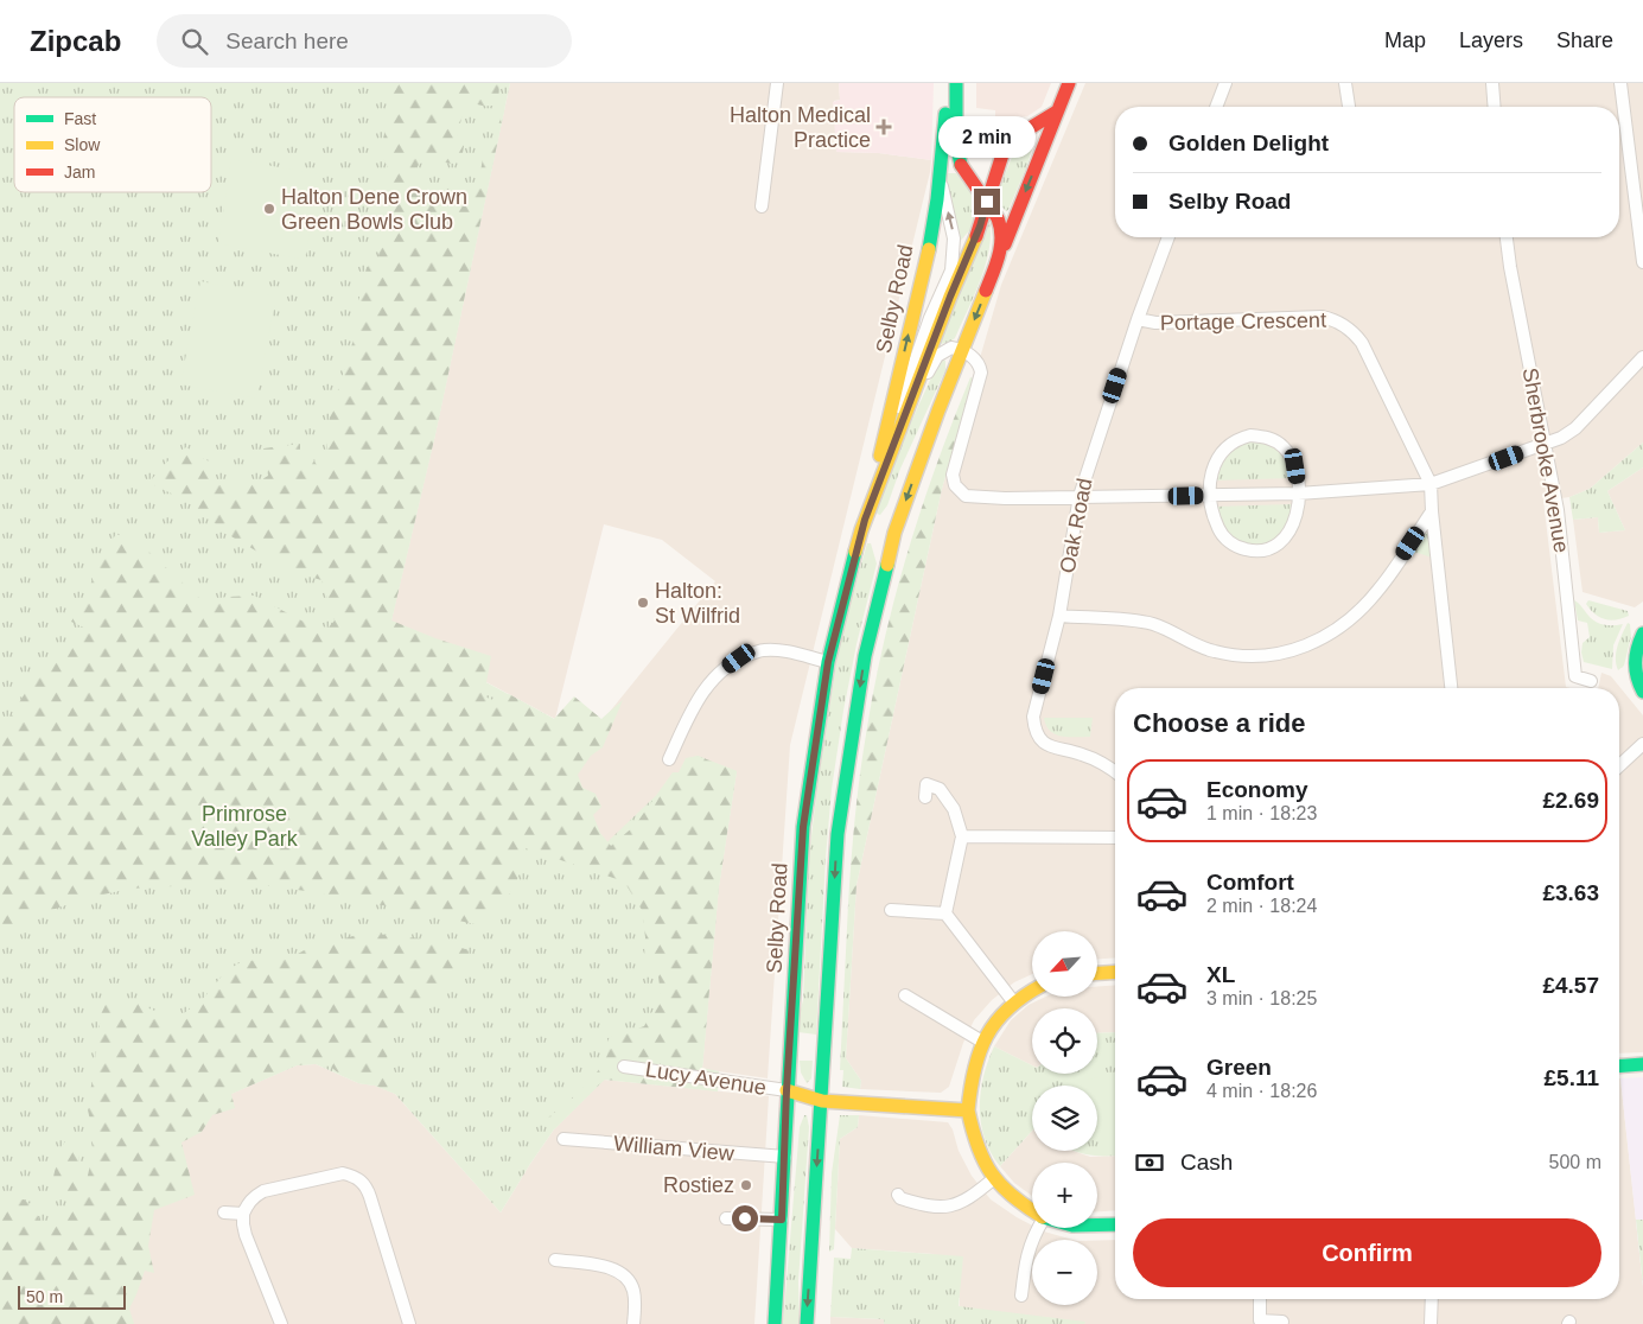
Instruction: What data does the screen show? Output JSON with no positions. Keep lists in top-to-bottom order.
{
  "streets": {
    "main road": ["Selby Road"],
    "street": [
      "Portage Crescent",
      "Sherbrooke Avenue",
      "Oak Road",
      "Lucy Avenue",
      "William View"
    ]
  },
  "crossings": [
    ["Selby Road", "Lucy Avenue"],
    ["Selby Road", "William View"],
    ["Portage Crescent", "Oak Road"]
  ],
  "parks": ["Primrose Valley Park"],
  "places": {
    "health": ["Halton Medical Practice"],
    "other": ["Halton Dene Crown Green Bowls Club", "Halton: St Wilfrid", "Rostiez"]
  },
  "legend": ["Fast", "Slow", "Jam"],
  "scale_bar": "50 m",
  "north": "bottom left",
  "page": {
    "header": "Zipcab",
    "search": "Search here",
    "nav": ["Map", "Layers", "Share"],
    "banner": ["Golden Delight", "Selby Road"],
    "bubble": "2 min",
    "heading": "Choose a ride",
    "list": [
      {
        "name": "Economy",
        "note": "1 min · 18:23",
        "value": "£2.69"
      },
      {
        "name": "Comfort",
        "note": "2 min · 18:24",
        "value": "£3.63"
      },
      {
        "name": "XL",
        "note": "3 min · 18:25",
        "value": "£4.57"
      },
      {
        "name": "Green",
        "note": "4 min · 18:26",
        "value": "£5.11"
      }
    ],
    "map_buttons": ["+", "−"],
    "pay": ["Cash", "500 m"],
    "buttons": "Confirm",
    "scale": "50 m"
  }
}
